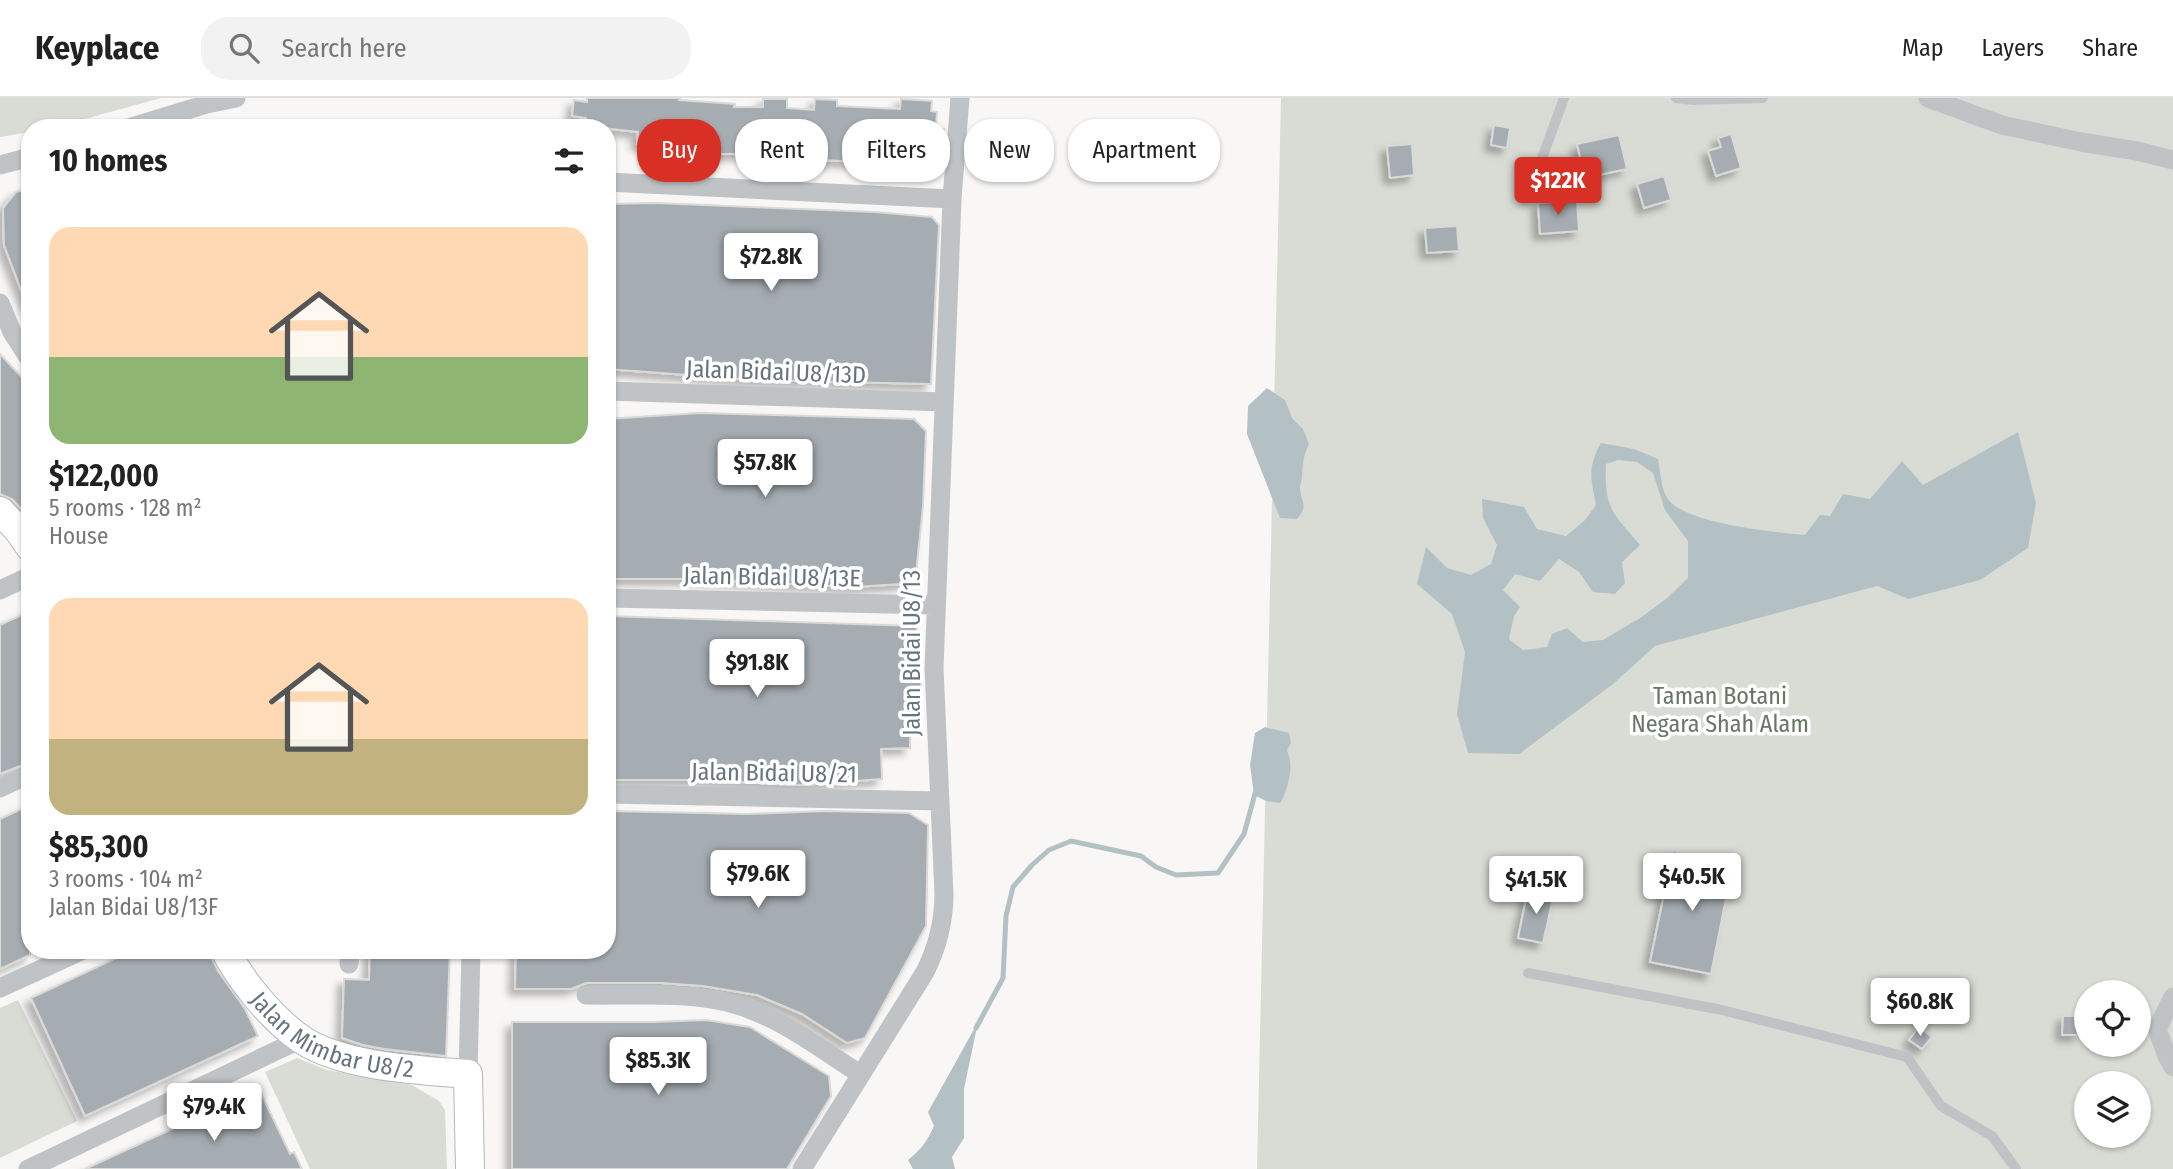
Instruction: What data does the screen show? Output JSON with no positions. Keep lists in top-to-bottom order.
{
  "streets": {
    "street": [
      "Jalan Bidai U8/13D",
      "Jalan Bidai U8/13E",
      "Jalan Bidai U8/13",
      "Jalan Bidai U8/21",
      "Jalan Mimbar U8/2"
    ]
  },
  "crossings": [
    ["Jalan Bidai U8/13D", "Jalan Bidai U8/13"],
    ["Jalan Bidai U8/13E", "Jalan Bidai U8/13"],
    ["Jalan Bidai U8/13", "Jalan Bidai U8/21"]
  ],
  "parks": ["Taman Botani Negara Shah Alam"],
  "page": {
    "header": "Keyplace",
    "search": "Search here",
    "nav": ["Map", "Layers", "Share"],
    "chip": [
      "Buy",
      "Rent",
      "Filters",
      "New",
      "Apartment"
    ],
    "heading": "10 homes",
    "price": [
      "$122K",
      "$72.8K",
      "$57.8K",
      "$91.8K",
      "$79.6K",
      "$40.5K",
      "$41.5K",
      "$60.8K",
      "$85.3K",
      "$79.4K"
    ],
    "list": [
      {
        "name": "$122,000",
        "note": "5 rooms · 128 m² · House"
      },
      {
        "name": "$85,300",
        "note": "3 rooms · 104 m² · Jalan Bidai U8/13F"
      }
    ]
  }
}
